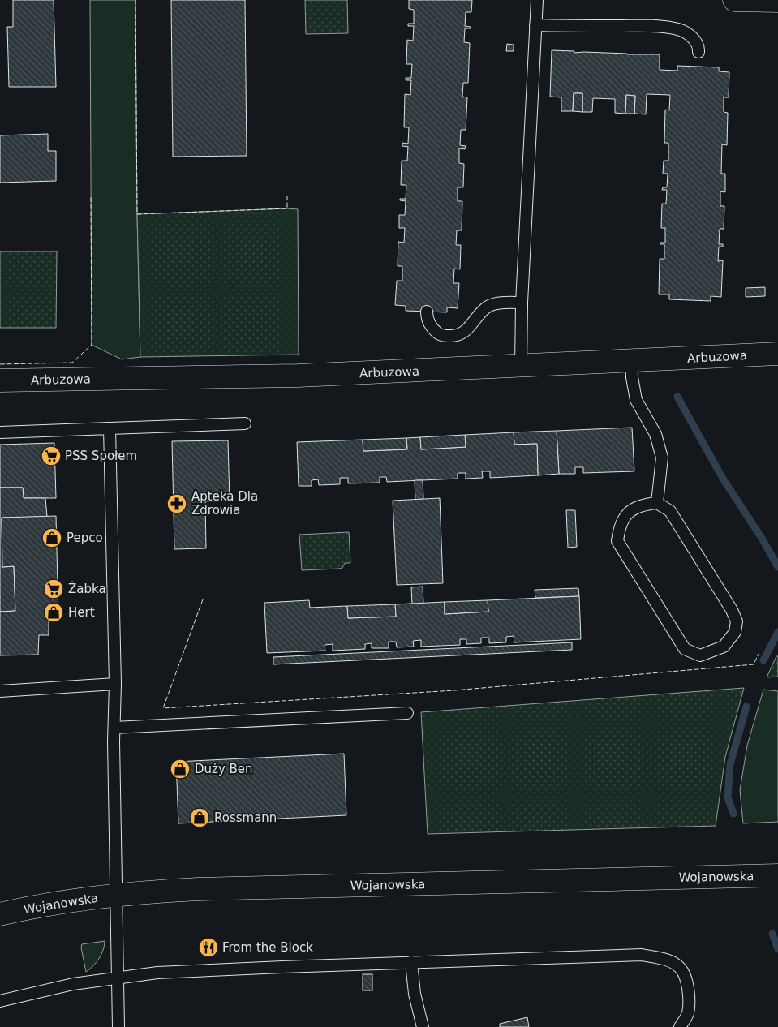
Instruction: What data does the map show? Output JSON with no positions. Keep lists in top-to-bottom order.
{
  "streets": {
    "street": ["Arbuzowa", "Wojanowska"]
  },
  "places": {
    "supermarket": ["PSS Społem", "Żabka"],
    "pharmacy": ["Apteka Dla Zdrowia"],
    "shop": [
      "Pepco",
      "Hert",
      "Duży Ben",
      "Rossmann"
    ],
    "restaurant": ["From the Block"]
  }
}
